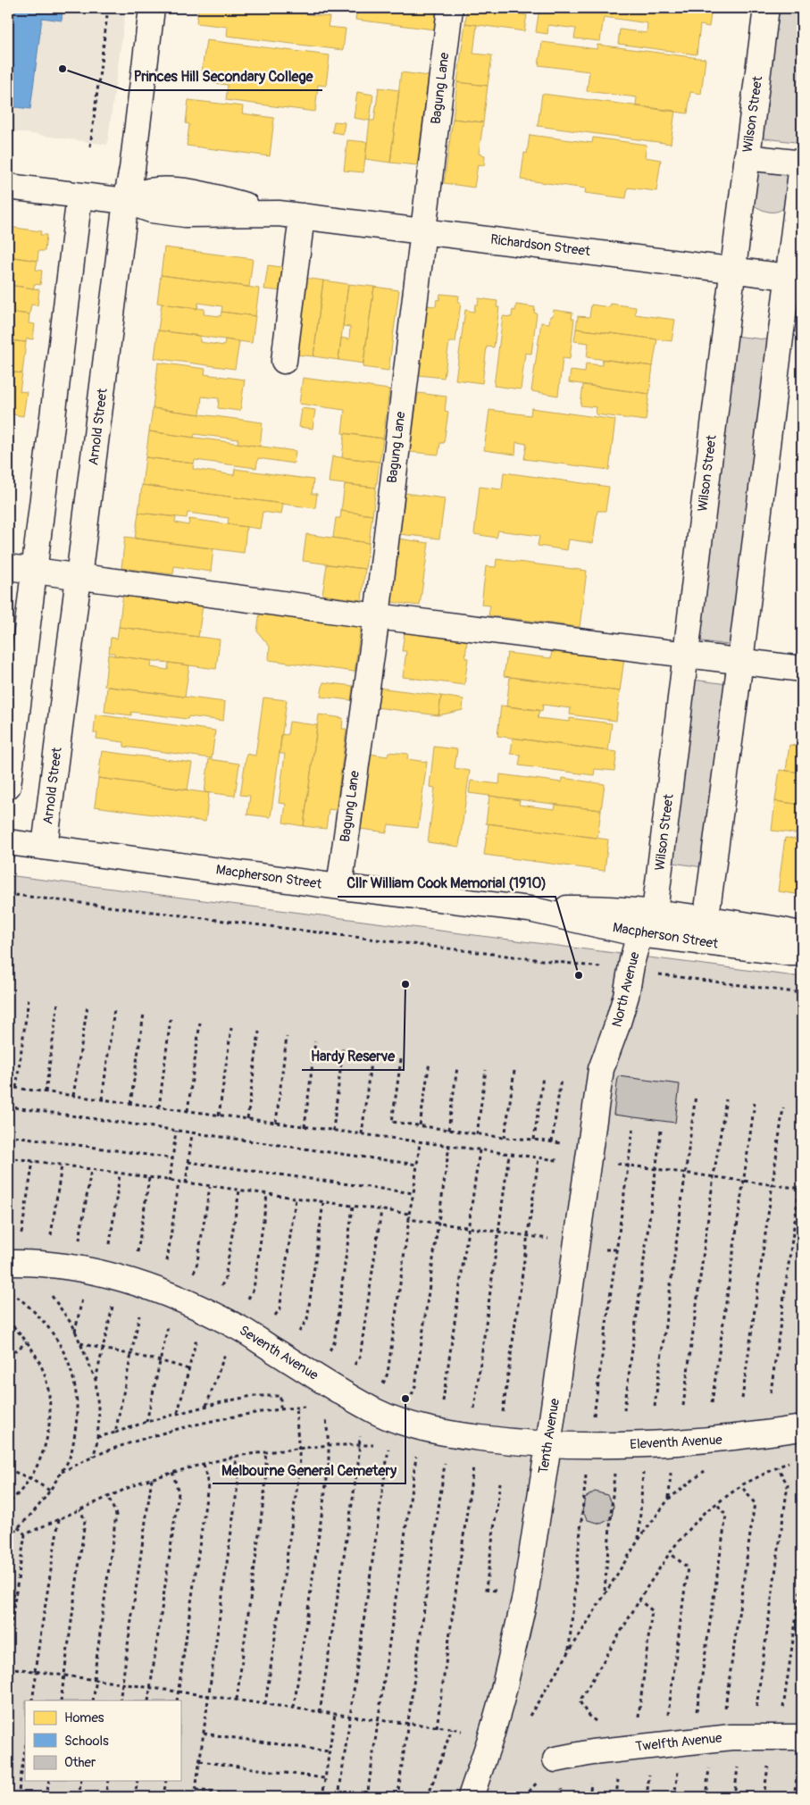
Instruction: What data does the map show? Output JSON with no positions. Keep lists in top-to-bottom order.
{
  "streets": {
    "street": [
      "Bagung Lane",
      "Wilson Street",
      "Richardson Street",
      "Arnold Street",
      "Macpherson Street",
      "North Avenue",
      "Seventh Avenue",
      "Tenth Avenue",
      "Eleventh Avenue",
      "Twelfth Avenue"
    ]
  },
  "crossings": [
    ["Bagung Lane", "Richardson Street"],
    ["Bagung Lane", "Macpherson Street"],
    ["Wilson Street", "Richardson Street"],
    ["Wilson Street", "Macpherson Street"],
    ["Wilson Street", "North Avenue"],
    ["Richardson Street", "Arnold Street"],
    ["Arnold Street", "Macpherson Street"],
    ["Macpherson Street", "North Avenue"],
    ["North Avenue", "Tenth Avenue"],
    ["Seventh Avenue", "Tenth Avenue"],
    ["Seventh Avenue", "Eleventh Avenue"],
    ["Tenth Avenue", "Eleventh Avenue"]
  ],
  "places": [
    "Princes Hill Secondary College",
    "Cllr William Cook Memorial (1910)",
    "Hardy Reserve",
    "Melbourne General Cemetery"
  ],
  "legend": ["Homes", "Schools", "Other"]
}
